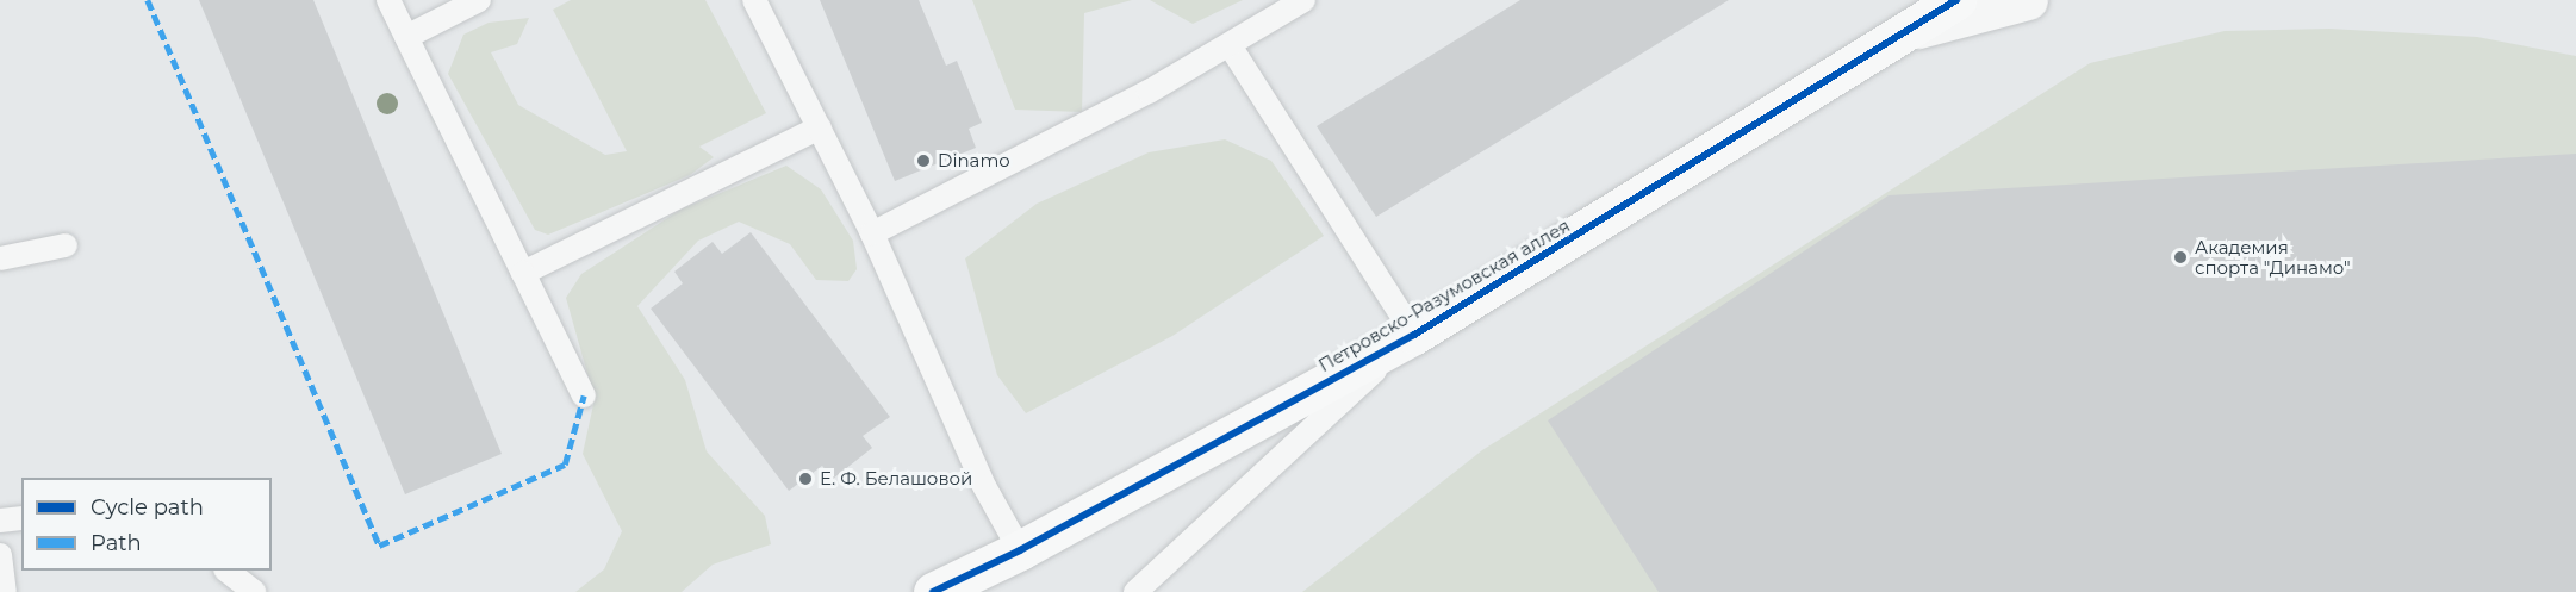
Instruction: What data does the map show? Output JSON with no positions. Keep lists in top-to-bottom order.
{
  "streets": {
    "street": ["Петровско-Разумовская аллея"]
  },
  "places": ["Dinamo", "Академия спорта \"Динамо\"", "Е. Ф. Белашовой"],
  "legend": ["Cycle path", "Path"]
}
